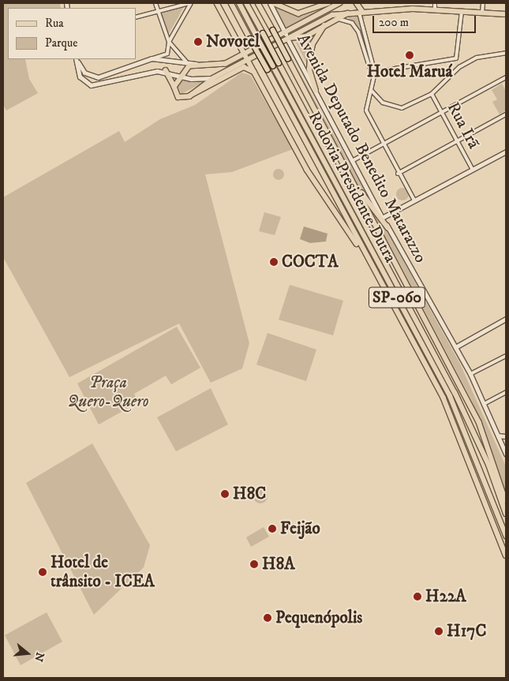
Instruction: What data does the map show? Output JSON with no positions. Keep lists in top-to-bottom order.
{
  "streets": {
    "highway": ["Rodovia Presidente Dutra", "SP-060"],
    "main road": ["Avenida Deputado Benedito Matarazzo"],
    "street": ["Rua Irã"]
  },
  "parks": ["Praça Quero-Quero"],
  "places": [
    "Novotel",
    "Hotel Maruá",
    "COCTA",
    "H8C",
    "Feijão",
    "H8A",
    "Hotel de trânsito - ICEA",
    "H22A",
    "Pequenópolis",
    "H17C"
  ],
  "legend": ["Rua", "Parque"],
  "scale_bar": "200 m",
  "north": "right"
}
